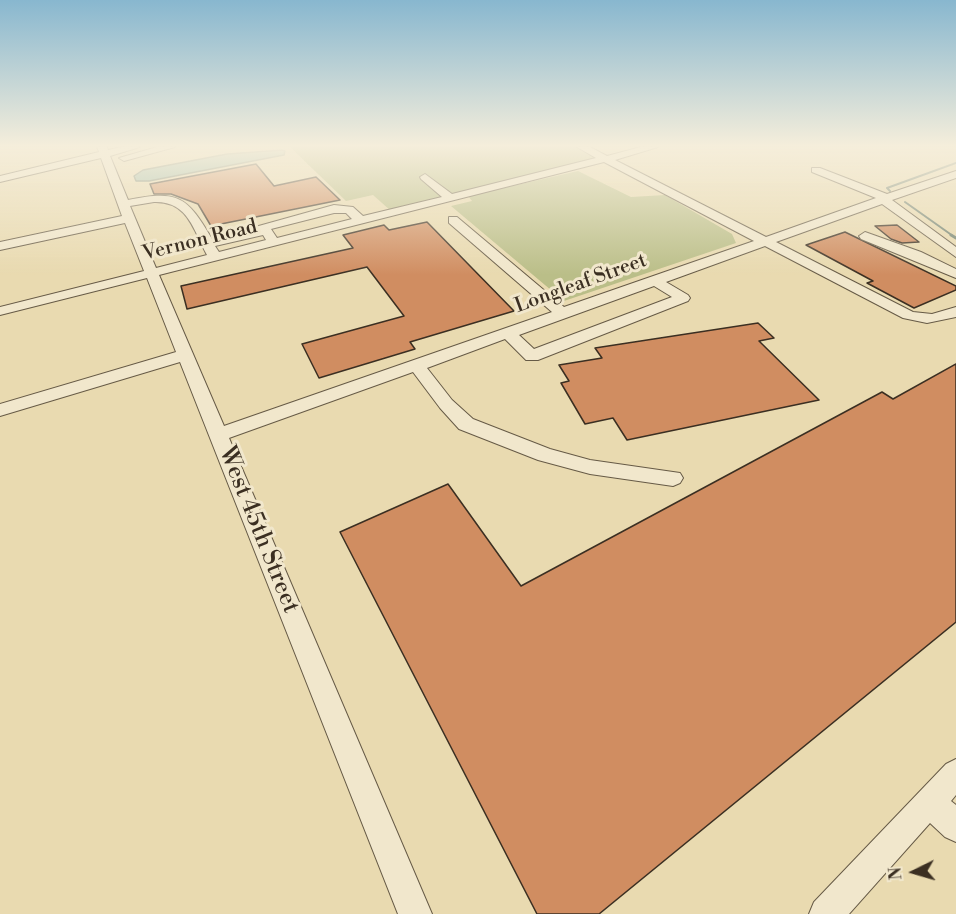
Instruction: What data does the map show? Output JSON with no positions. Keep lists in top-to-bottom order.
{
  "streets": {
    "street": ["Vernon Road", "Longleaf Street", "West 45th Street"]
  },
  "crossings": [
    ["Vernon Road", "West 45th Street"],
    ["Longleaf Street", "West 45th Street"]
  ],
  "north": "left"
}
